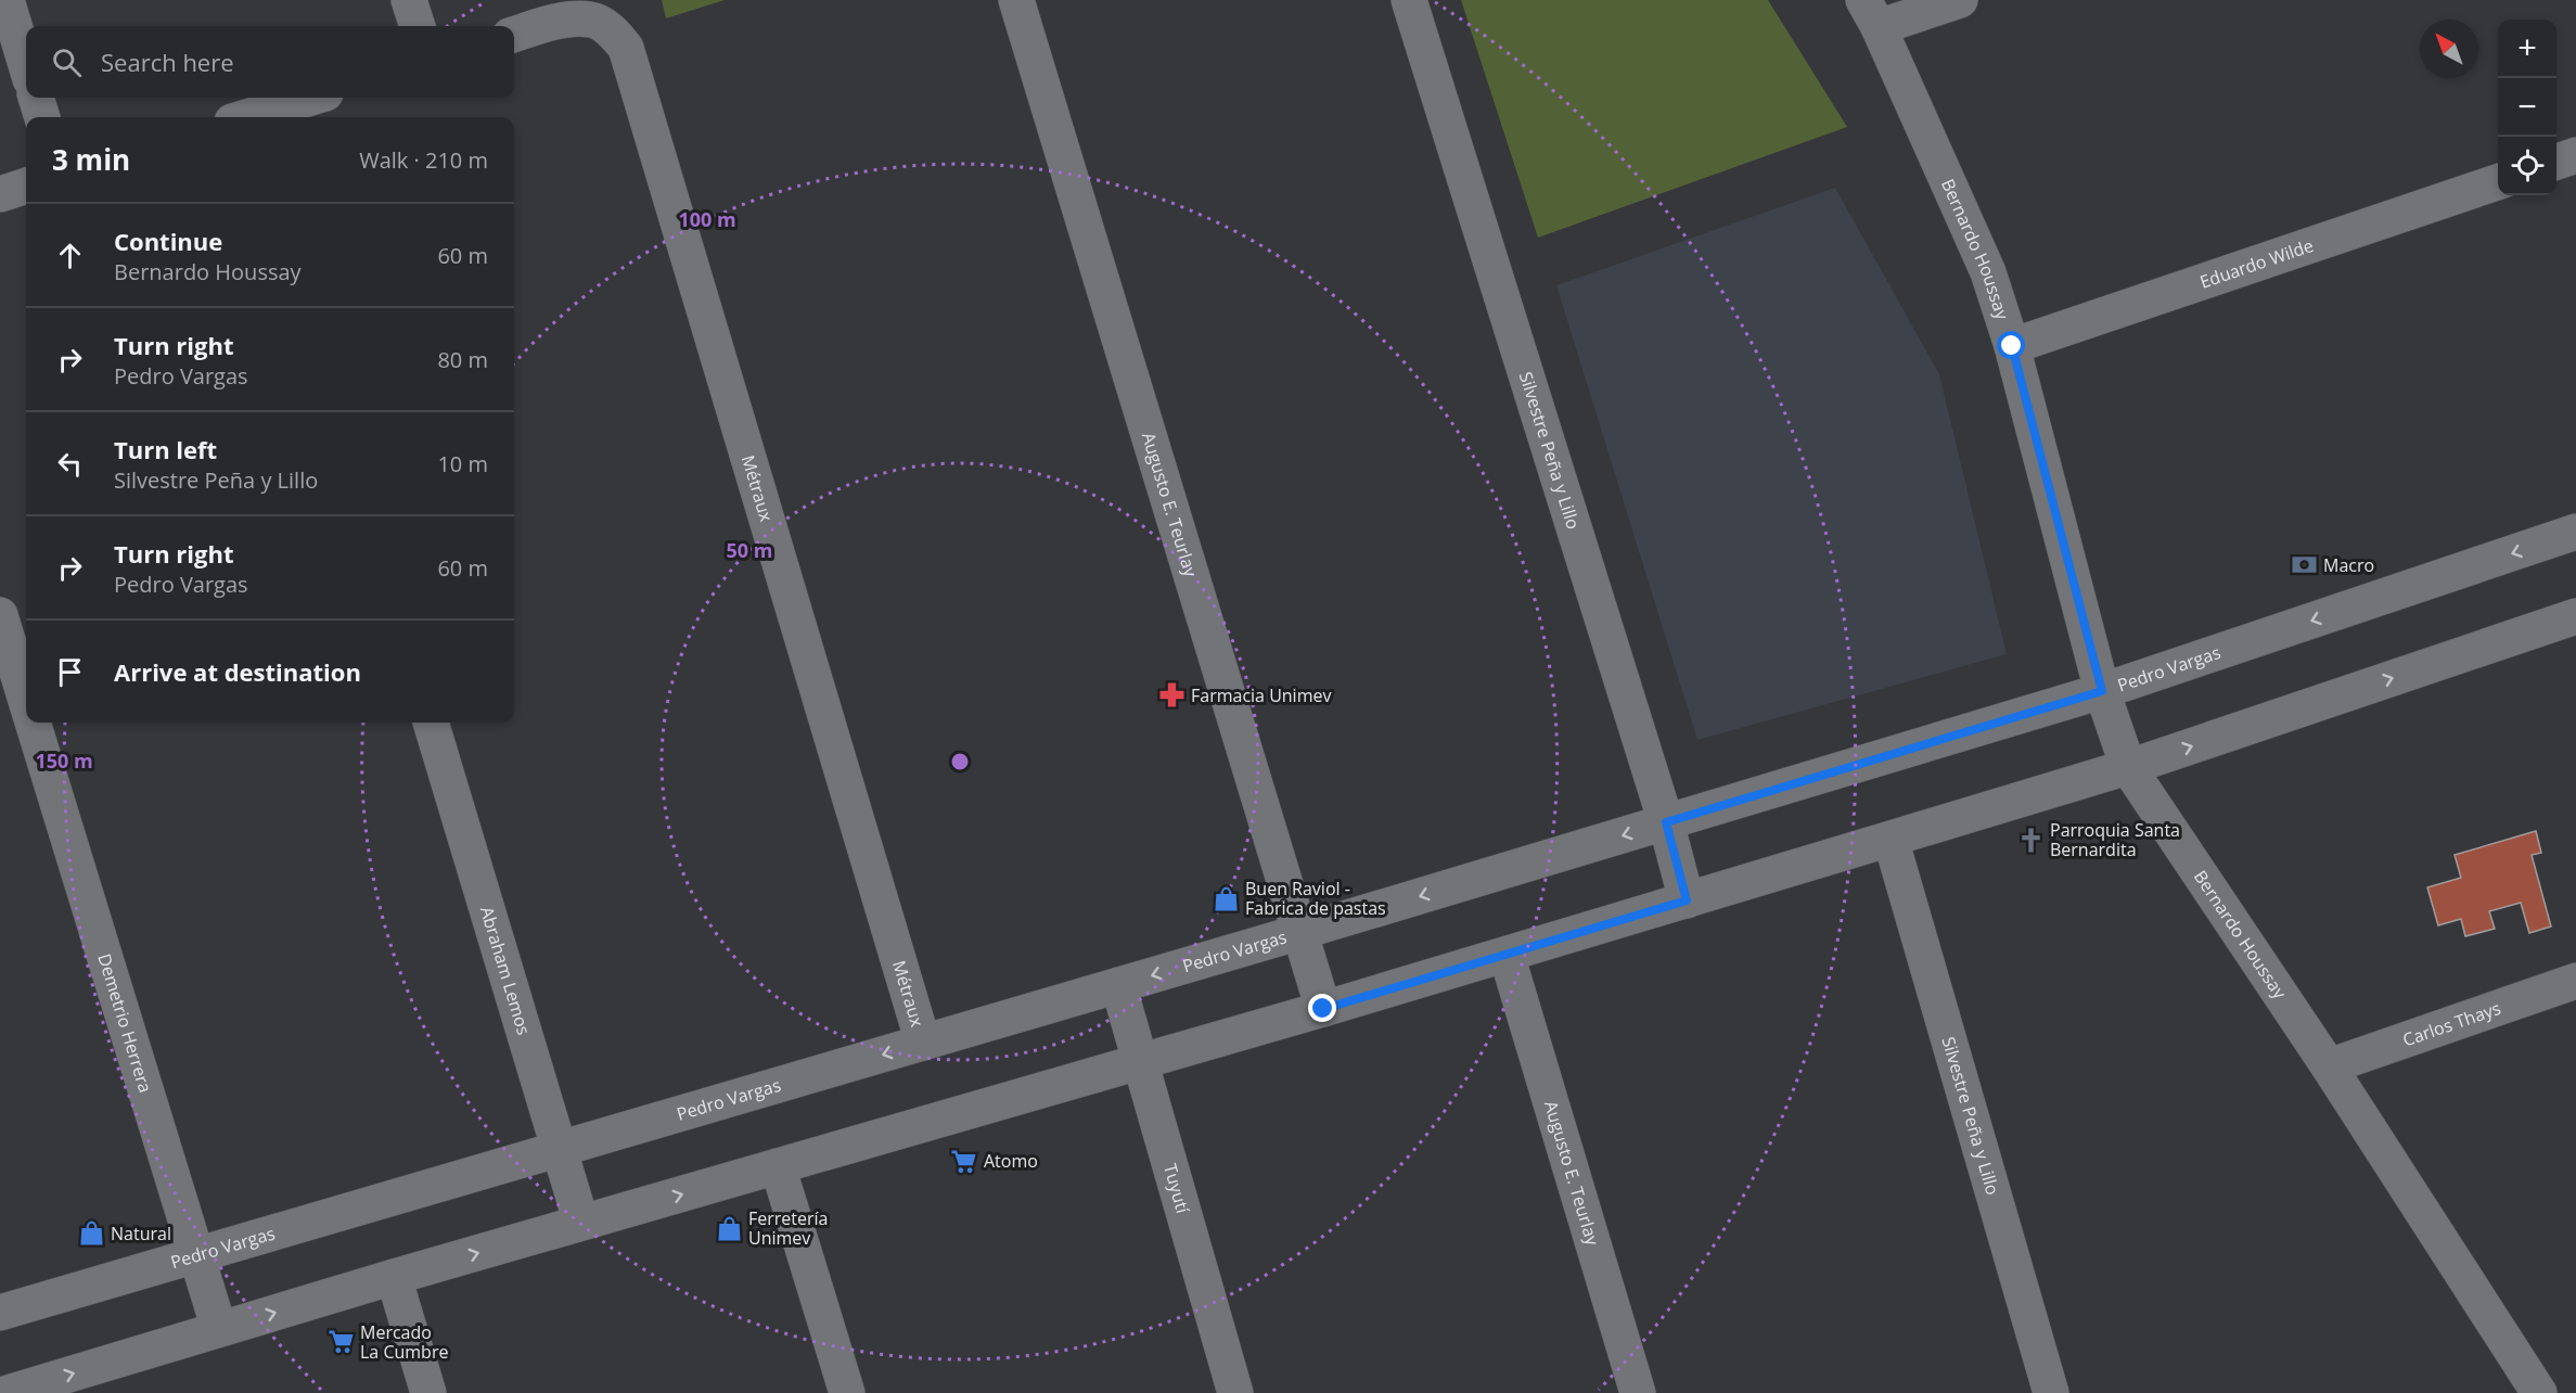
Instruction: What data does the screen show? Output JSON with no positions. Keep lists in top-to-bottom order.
{
  "streets": {
    "street": [
      "Bernardo Houssay",
      "Eduardo Wilde",
      "Silvestre Peña y Lillo",
      "Métraux",
      "Augusto E. Teurlay",
      "Pedro Vargas",
      "Abraham Lemos",
      "Demetrio Herrera",
      "Carlos Thays",
      "Tuyutí"
    ]
  },
  "crossings": [
    ["Bernardo Houssay", "Eduardo Wilde"],
    ["Bernardo Houssay", "Pedro Vargas"],
    ["Bernardo Houssay", "Carlos Thays"],
    ["Silvestre Peña y Lillo", "Pedro Vargas"],
    ["Métraux", "Pedro Vargas"],
    ["Augusto E. Teurlay", "Pedro Vargas"],
    ["Pedro Vargas", "Abraham Lemos"],
    ["Pedro Vargas", "Demetrio Herrera"],
    ["Pedro Vargas", "Tuyutí"]
  ],
  "places": {
    "bank": ["Macro"],
    "pharmacy": ["Farmacia Unimev"],
    "church": ["Parroquia Santa Bernardita"],
    "shop": ["Buen Raviol - Fabrica de pastas", "Ferretería Unimev", "Natural"],
    "supermarket": ["Atomo", "Mercado La Cumbre"]
  },
  "north": "top left",
  "page": {
    "map_buttons": ["+", "−"],
    "search": "Search here",
    "heading": ["3 min", "Walk · 210 m"],
    "list": [
      ["Continue", "Bernardo Houssay", "60 m"],
      ["Turn right", "Pedro Vargas", "80 m"],
      ["Turn left", "Silvestre Peña y Lillo", "10 m"],
      ["Turn right", "Pedro Vargas", "60 m"],
      "Arrive at destination"
    ]
  },
  "rings": ["100 m", "50 m", "150 m"]
}
